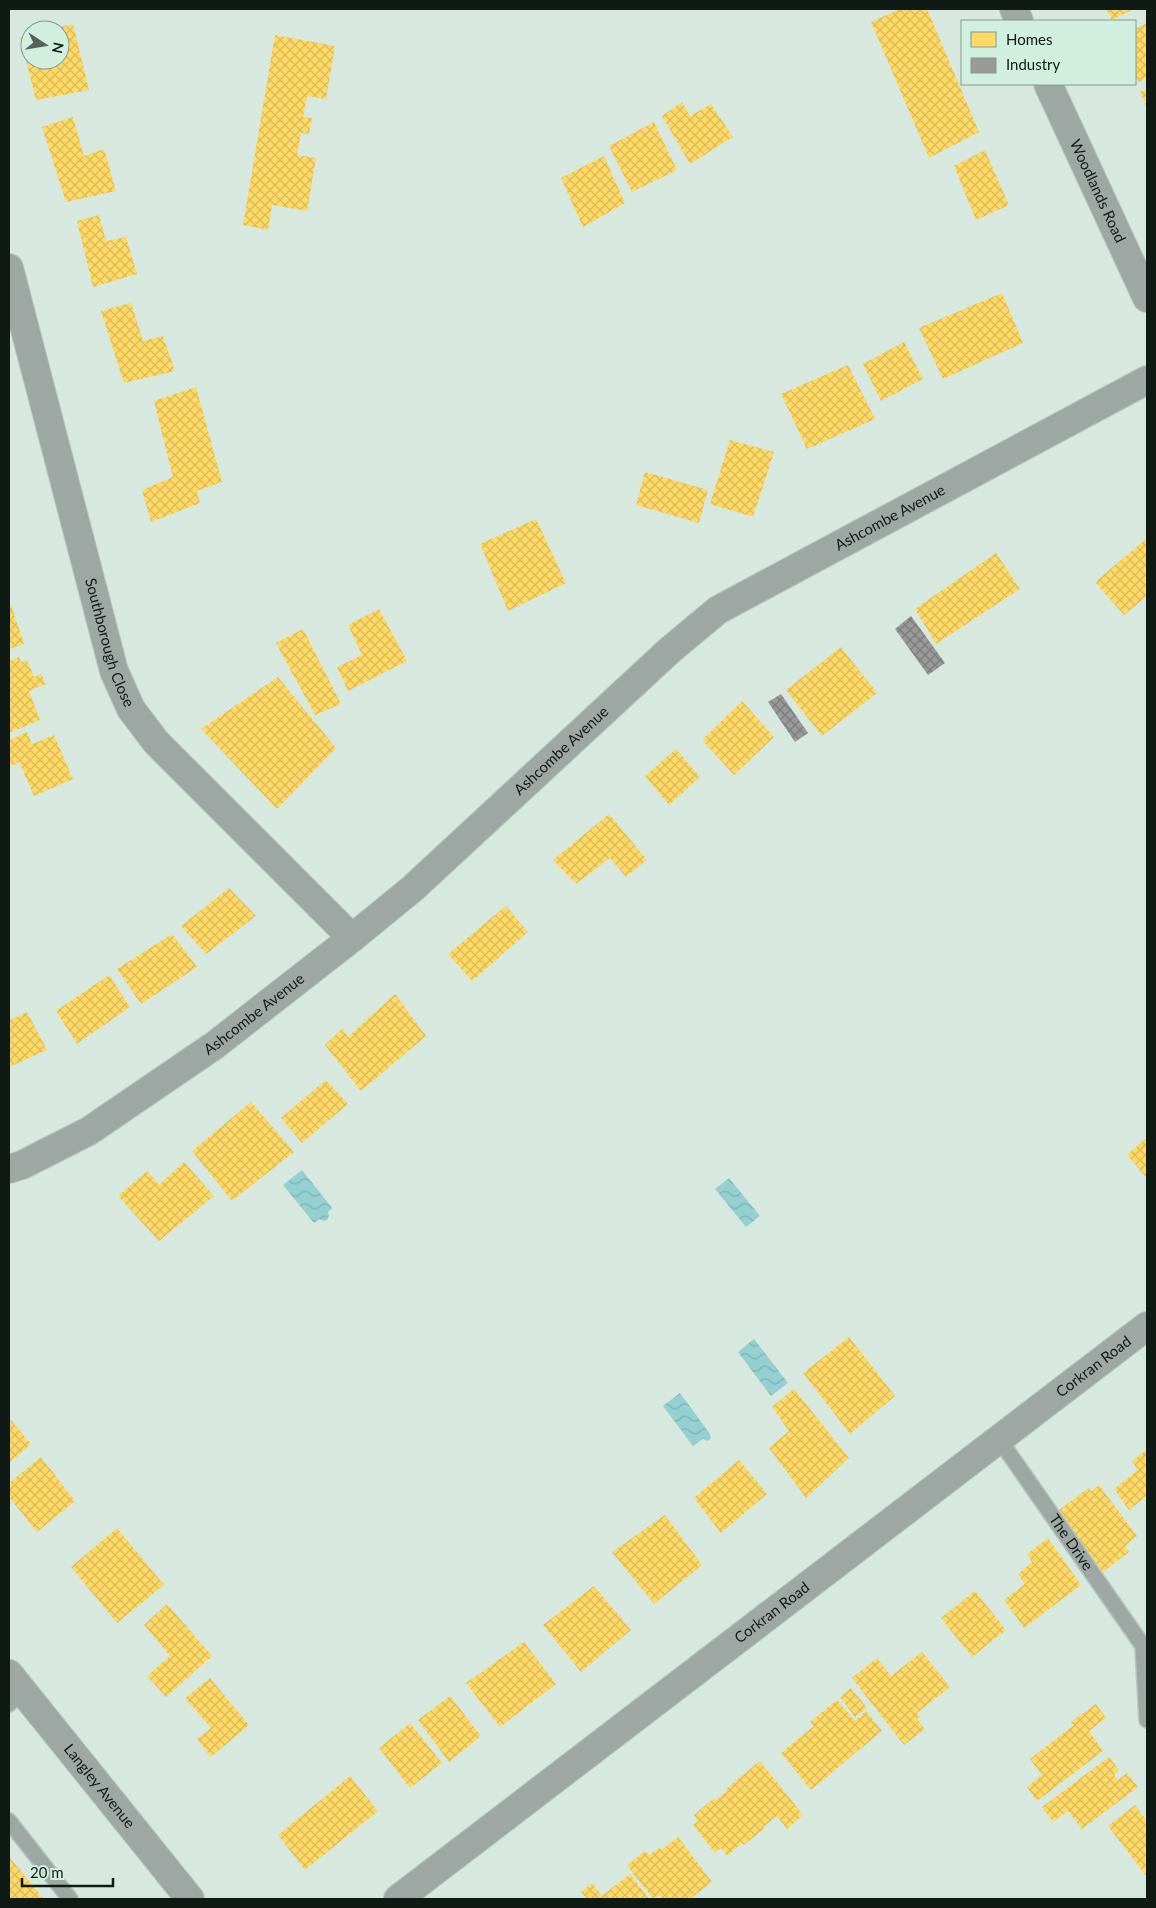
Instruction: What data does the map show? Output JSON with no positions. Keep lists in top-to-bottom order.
{
  "streets": {
    "street": [
      "Woodlands Road",
      "Ashcombe Avenue",
      "Southborough Close",
      "Corkran Road",
      "Langley Avenue"
    ],
    "lane": ["The Drive"]
  },
  "crossings": [
    ["Ashcombe Avenue", "Southborough Close"],
    ["Corkran Road", "The Drive"]
  ],
  "legend": ["Homes", "Industry"],
  "scale_bar": "20 m",
  "north": "right"
}
